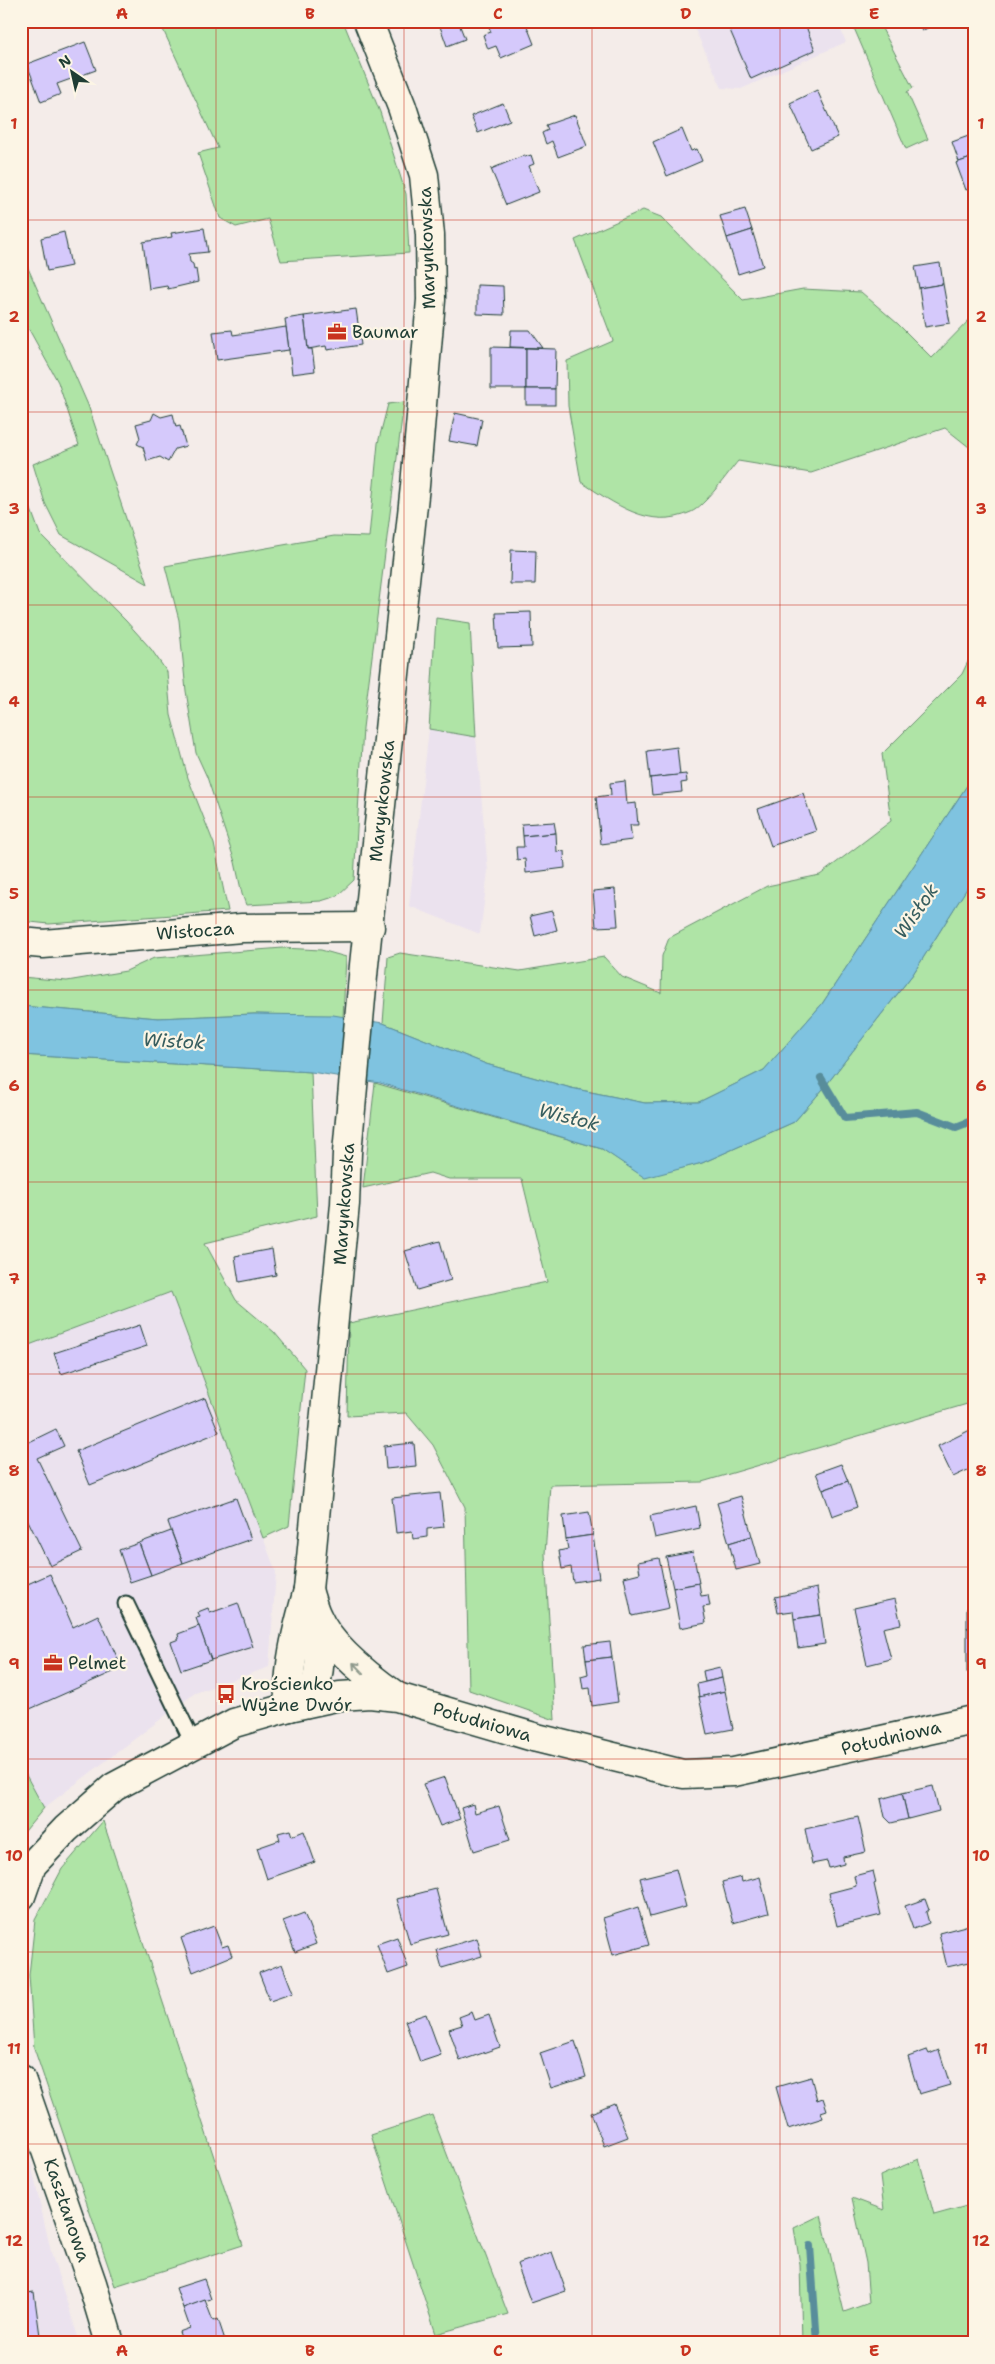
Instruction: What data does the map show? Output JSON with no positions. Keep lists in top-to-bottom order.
{
  "streets": {
    "street": [
      "Marynkowska",
      "Wisłocza",
      "Południowa",
      "Kasztanowa"
    ]
  },
  "crossings": [
    ["Marynkowska", "Wisłocza"],
    ["Marynkowska", "Południowa"]
  ],
  "water": ["Wisłok"],
  "places": {
    "office": ["Baumar", "Pelmet"],
    "bus stop": ["Krościenko Wyżne Dwór"]
  },
  "north": "top left",
  "grid": {
    "columns": [
      "A",
      "B",
      "C",
      "D",
      "E"
    ],
    "rows": [
      "1",
      "2",
      "3",
      "4",
      "5",
      "6",
      "7",
      "8",
      "9",
      "10",
      "11",
      "12"
    ]
  }
}
